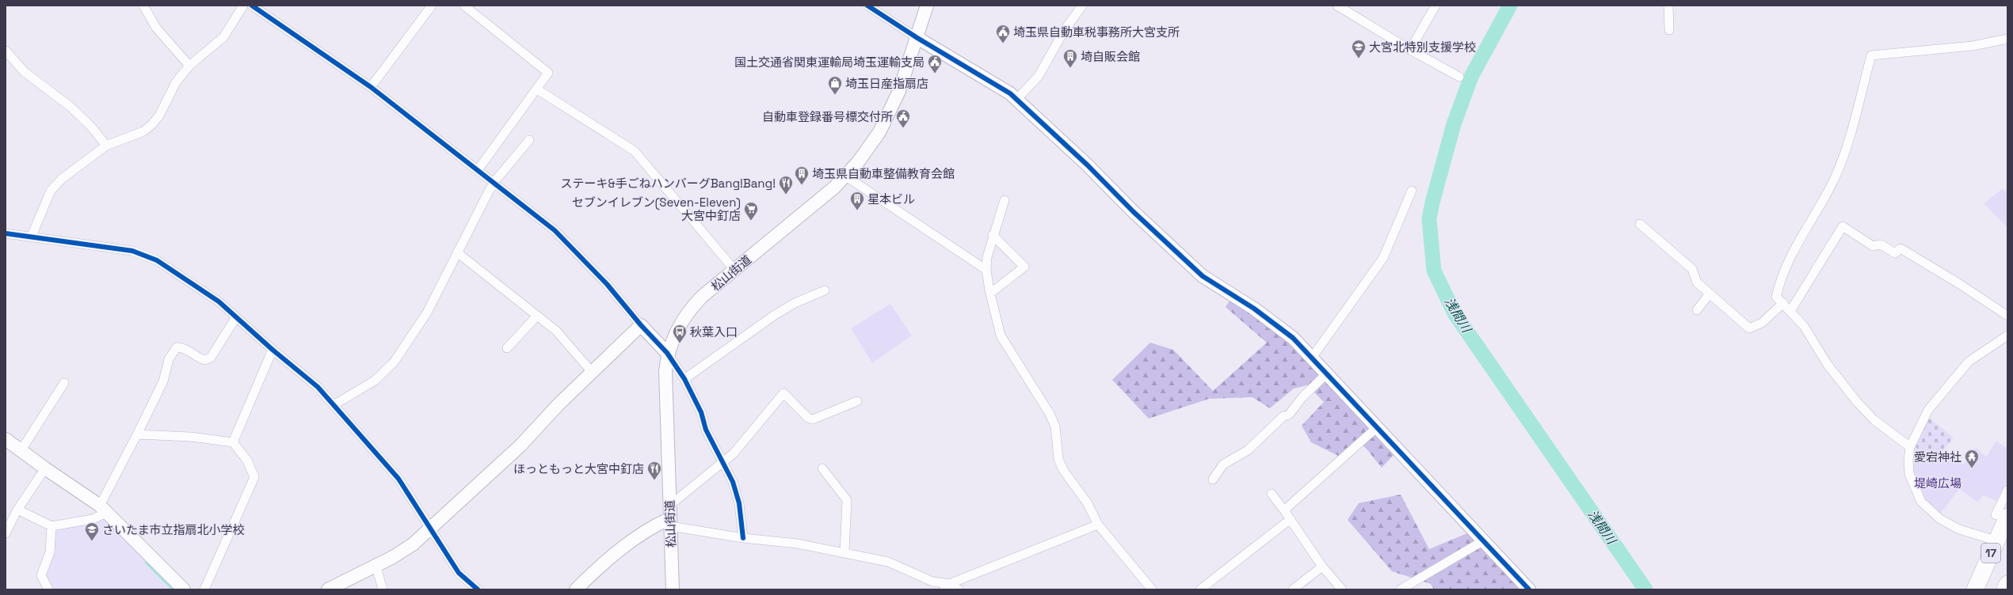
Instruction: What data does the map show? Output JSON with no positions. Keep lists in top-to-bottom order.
{
  "streets": {
    "highway": ["17"],
    "street": ["松山街道"]
  },
  "water": ["浅間川"],
  "parks": ["堤崎広場"],
  "places": {
    "public building": ["埼玉県自動車税事務所大宮支所", "国土交通省関東運輸局埼玉運輸支局", "自動車登録番号標交付所"],
    "school or university": ["大宮北特別支援学校", "さいたま市立指扇北小学校"],
    "building": ["埼自販会館", "埼玉県自動車整備教育会館", "星本ビル"],
    "shop": ["埼玉日産指扇店"],
    "restaurant": ["ステーキ&手ごねハンバーグBang!Bang!", "ほっともっと大宮中釘店"],
    "supermarket": ["セブンイレブン(Seven-Eleven) 大宮中釘店"],
    "bus stop": ["秋葉入口"],
    "temple": ["愛宕神社"]
  }
}
